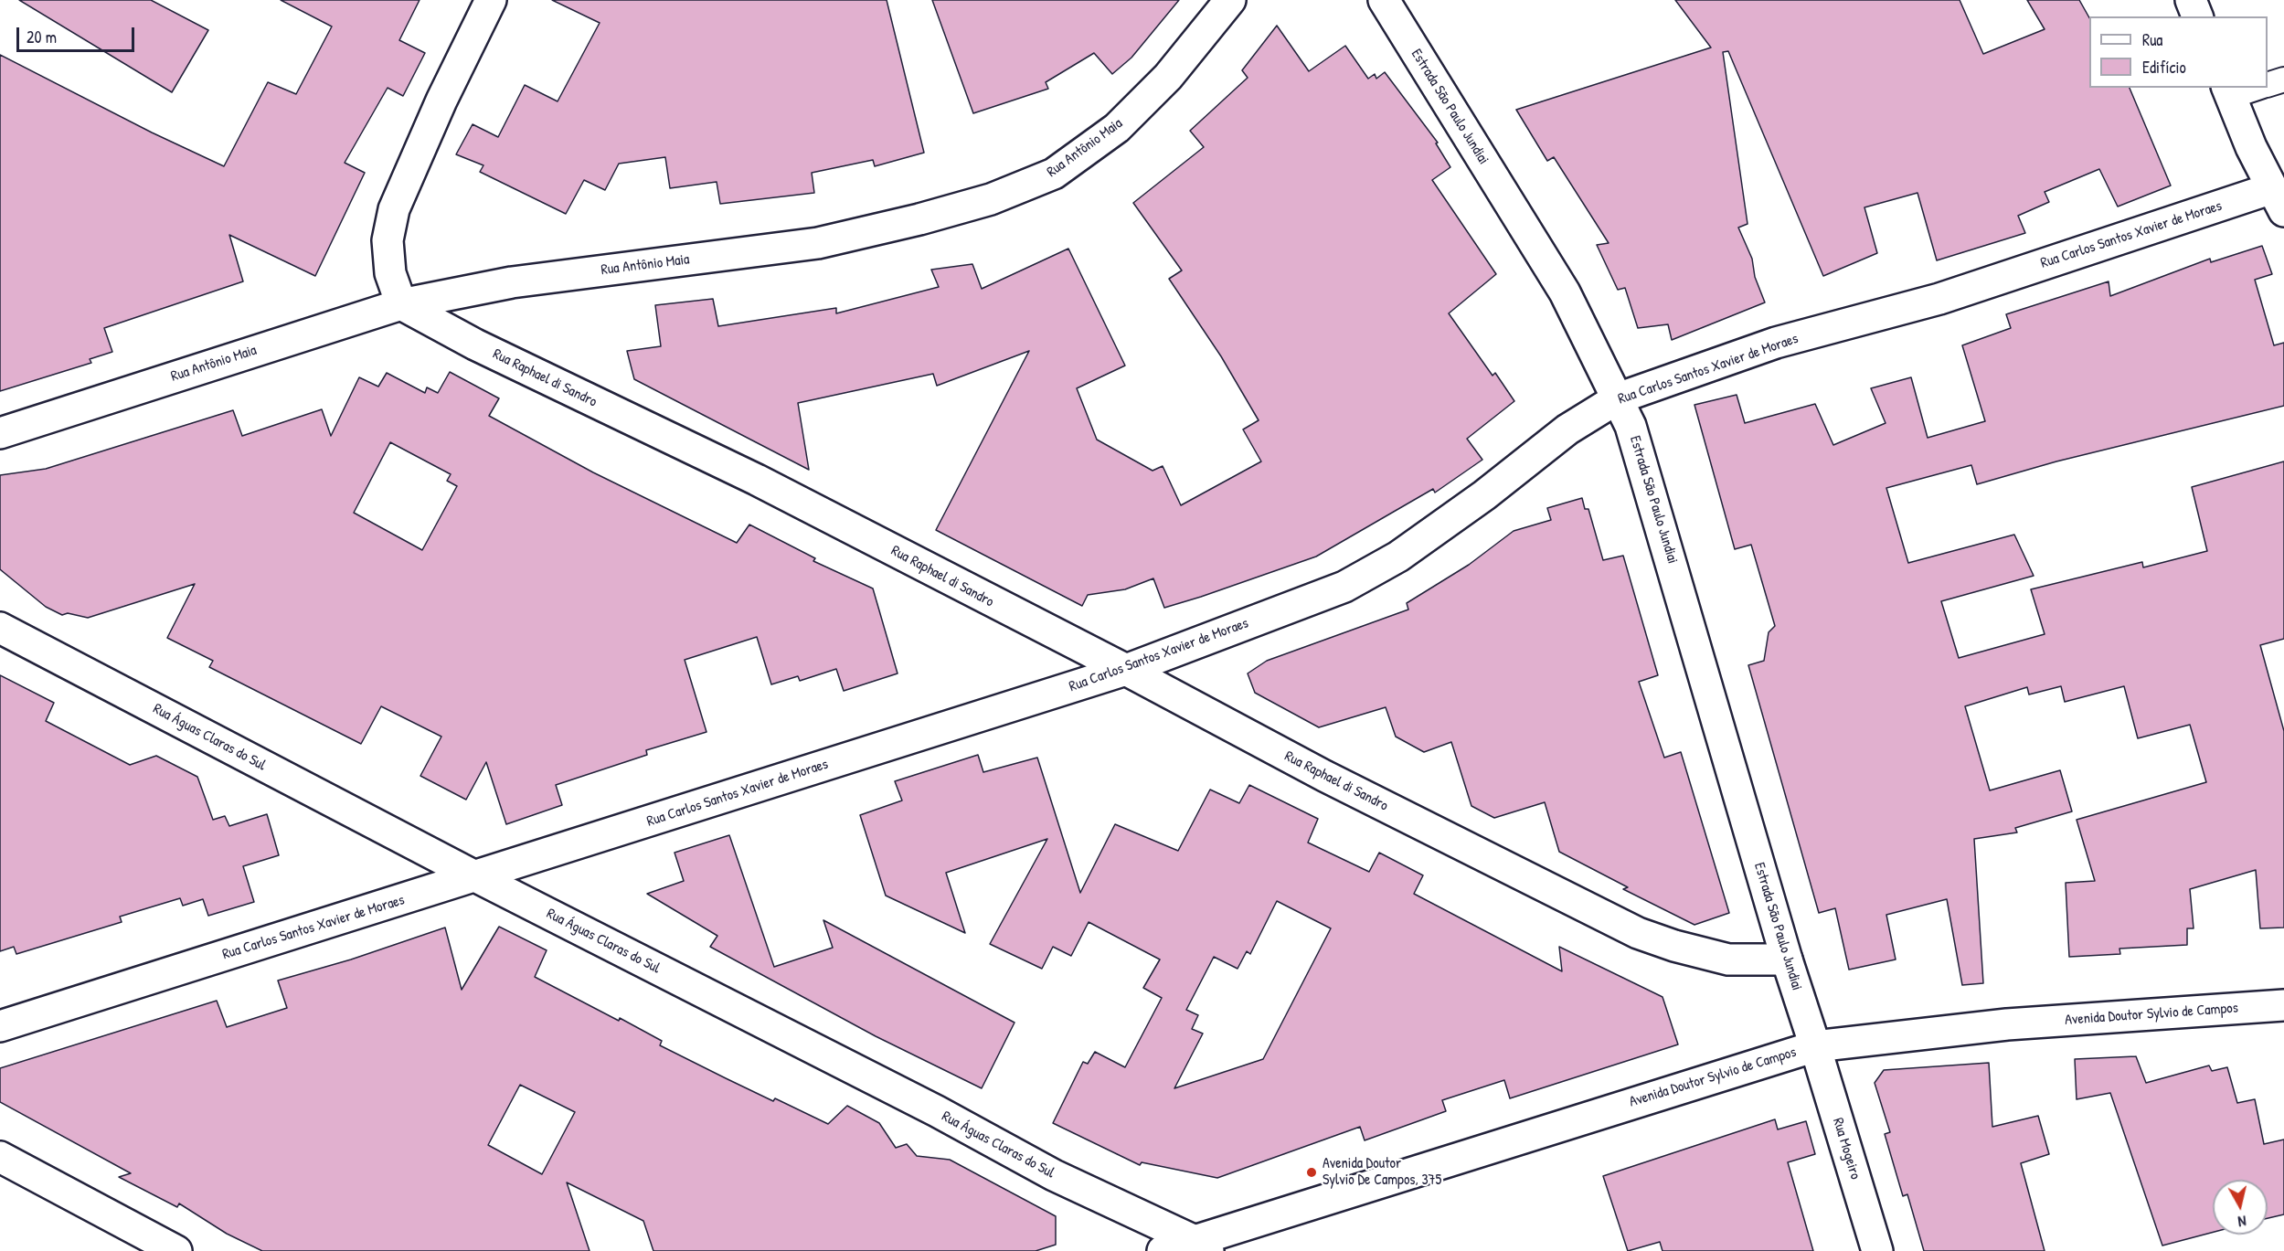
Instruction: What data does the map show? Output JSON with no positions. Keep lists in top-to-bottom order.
{
  "streets": {
    "street": [
      "Estrada São Paulo Jundiai",
      "Rua Antônio Maia",
      "Rua Carlos Santos Xavier de Moraes",
      "Rua Raphael di Sandro",
      "Rua Águas Claras do Sul",
      "Avenida Doutor Sylvio de Campos",
      "Rua Mogeiro"
    ]
  },
  "crossings": [
    ["Estrada São Paulo Jundiai", "Rua Carlos Santos Xavier de Moraes"],
    ["Estrada São Paulo Jundiai", "Rua Raphael di Sandro"],
    ["Estrada São Paulo Jundiai", "Avenida Doutor Sylvio de Campos"],
    ["Estrada São Paulo Jundiai", "Rua Mogeiro"],
    ["Rua Antônio Maia", "Rua Raphael di Sandro"],
    ["Rua Carlos Santos Xavier de Moraes", "Rua Raphael di Sandro"],
    ["Rua Carlos Santos Xavier de Moraes", "Rua Águas Claras do Sul"],
    ["Rua Águas Claras do Sul", "Avenida Doutor Sylvio de Campos"],
    ["Avenida Doutor Sylvio de Campos", "Rua Mogeiro"]
  ],
  "places": ["Avenida Doutor Sylvio De Campos, 375"],
  "legend": ["Rua", "Edifício"],
  "scale_bar": "20 m",
  "north": "bottom"
}
